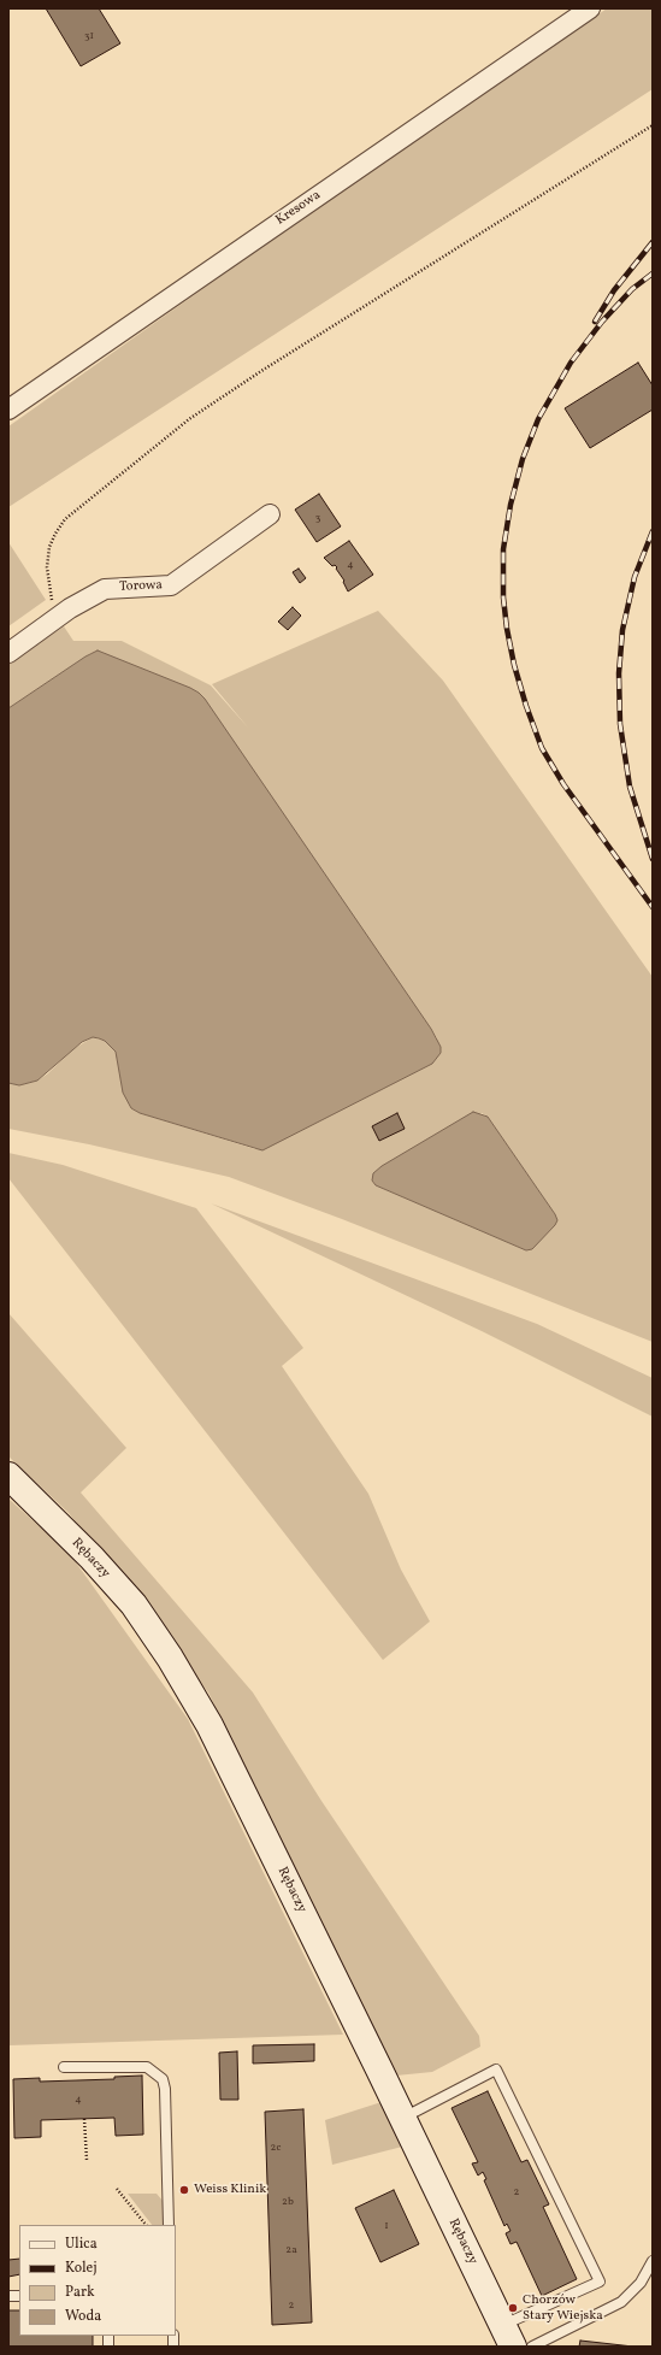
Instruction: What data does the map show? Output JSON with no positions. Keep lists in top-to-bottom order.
{
  "streets": {
    "street": ["Kresowa", "Torowa", "Rębaczy"]
  },
  "places": ["Weiss Klinik", "Chorzów Stary Wiejska"],
  "house_numbers": [
    "31",
    "3",
    "4",
    "4",
    "2c",
    "2",
    "2b",
    "1",
    "2a",
    "2"
  ],
  "legend": [
    "Ulica",
    "Kolej",
    "Park",
    "Woda"
  ]
}
